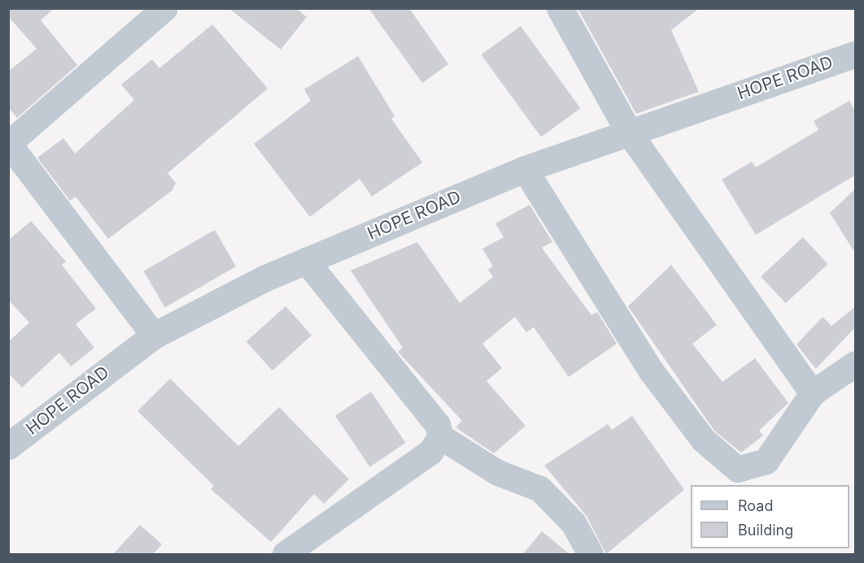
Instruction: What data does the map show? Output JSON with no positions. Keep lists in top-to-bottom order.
{
  "streets": {
    "street": ["HOPE ROAD"]
  },
  "legend": ["Road", "Building"]
}
